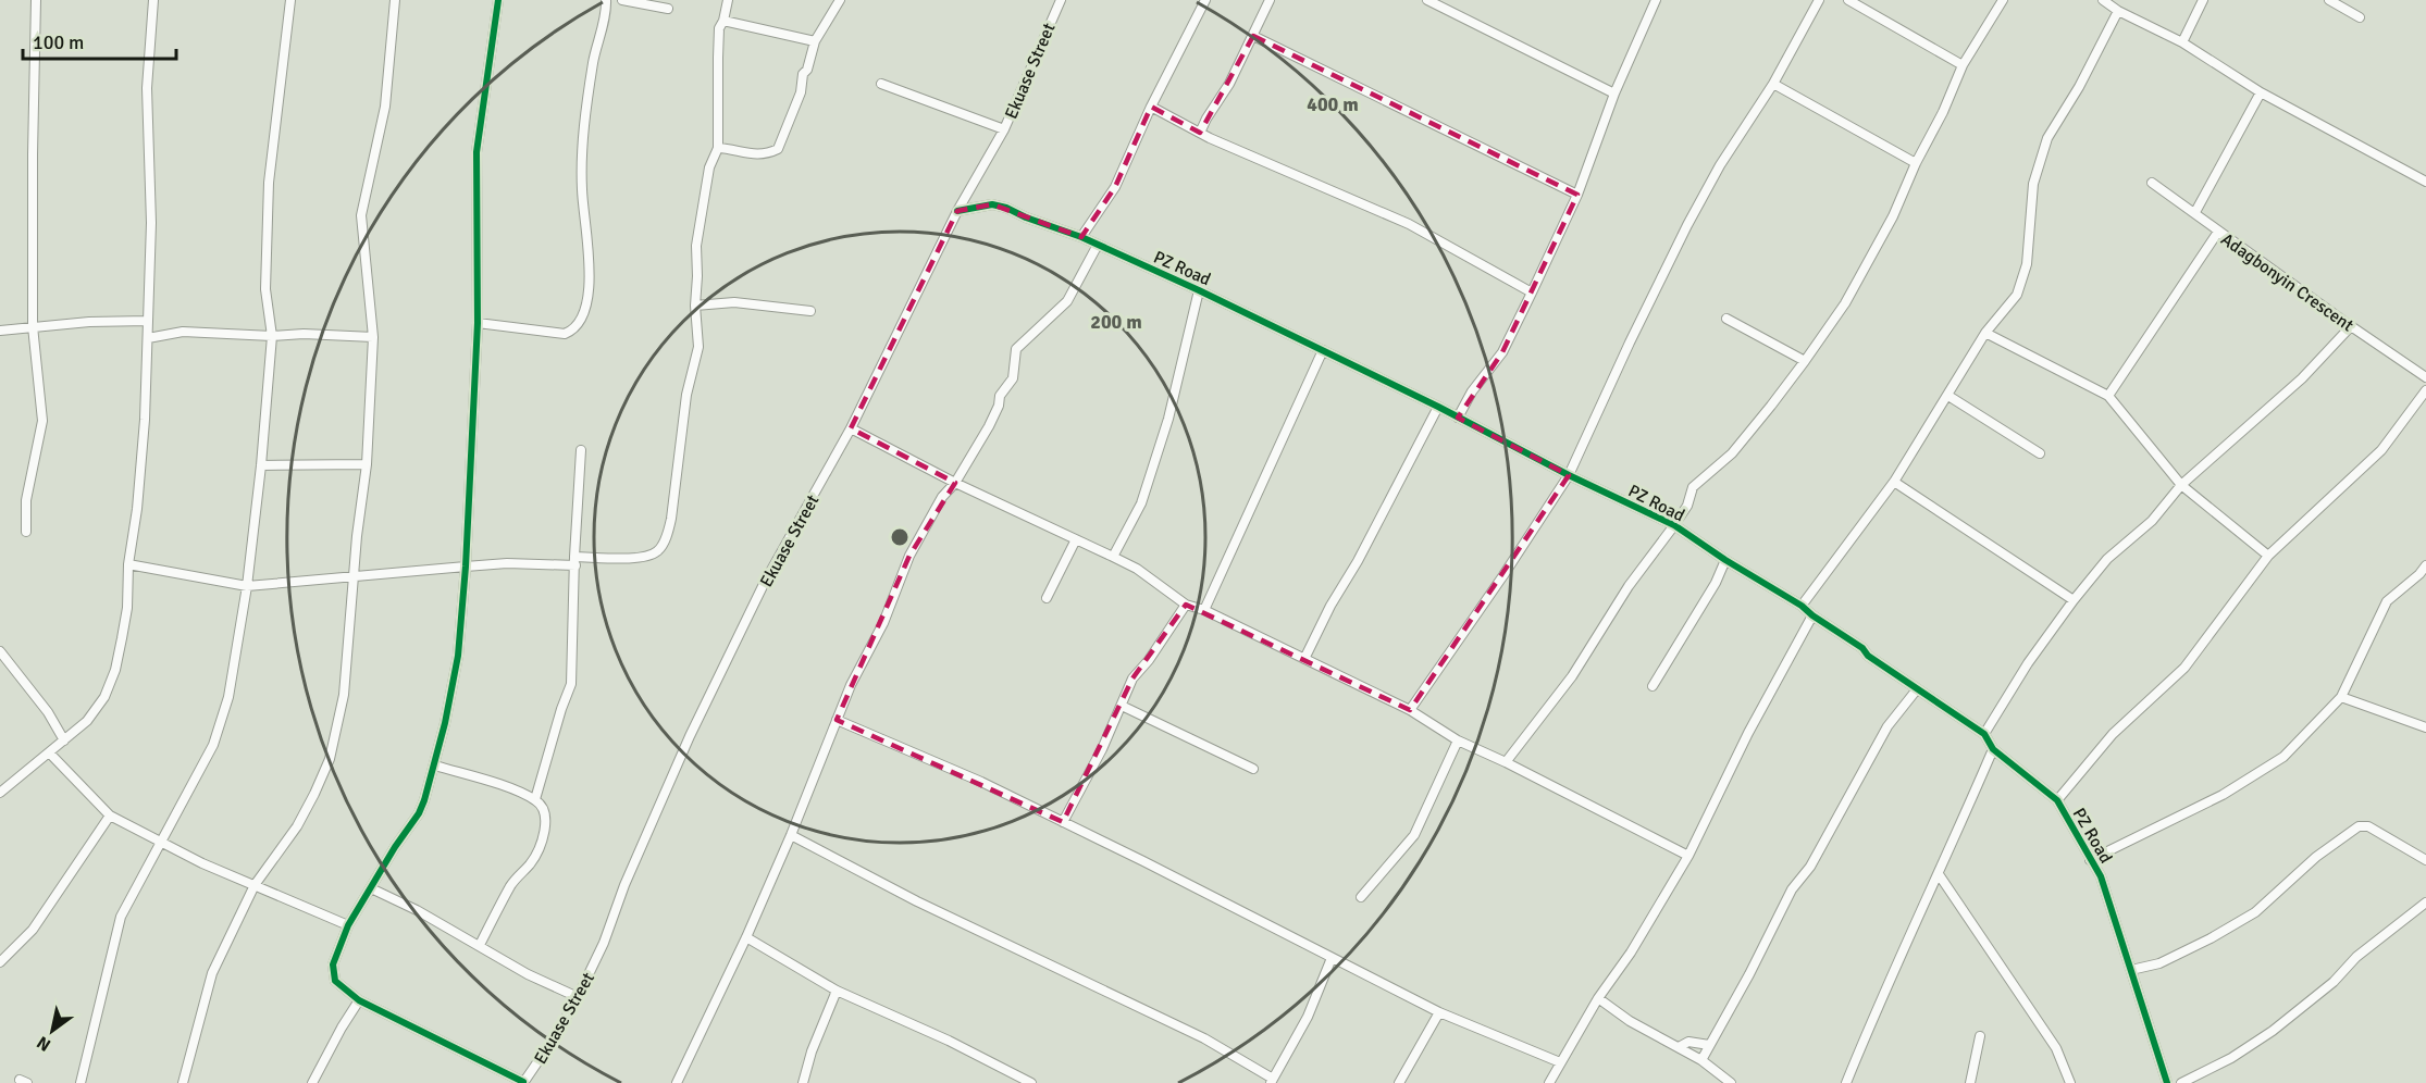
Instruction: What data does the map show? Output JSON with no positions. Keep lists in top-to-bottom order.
{
  "streets": {
    "street": ["Ekuase Street", "PZ Road", "Adagbonyin Crescent"]
  },
  "crossings": [
    ["Ekuase Street", "PZ Road"]
  ],
  "scale_bar": "100 m",
  "north": "bottom left",
  "rings": ["400 m", "200 m"]
}
